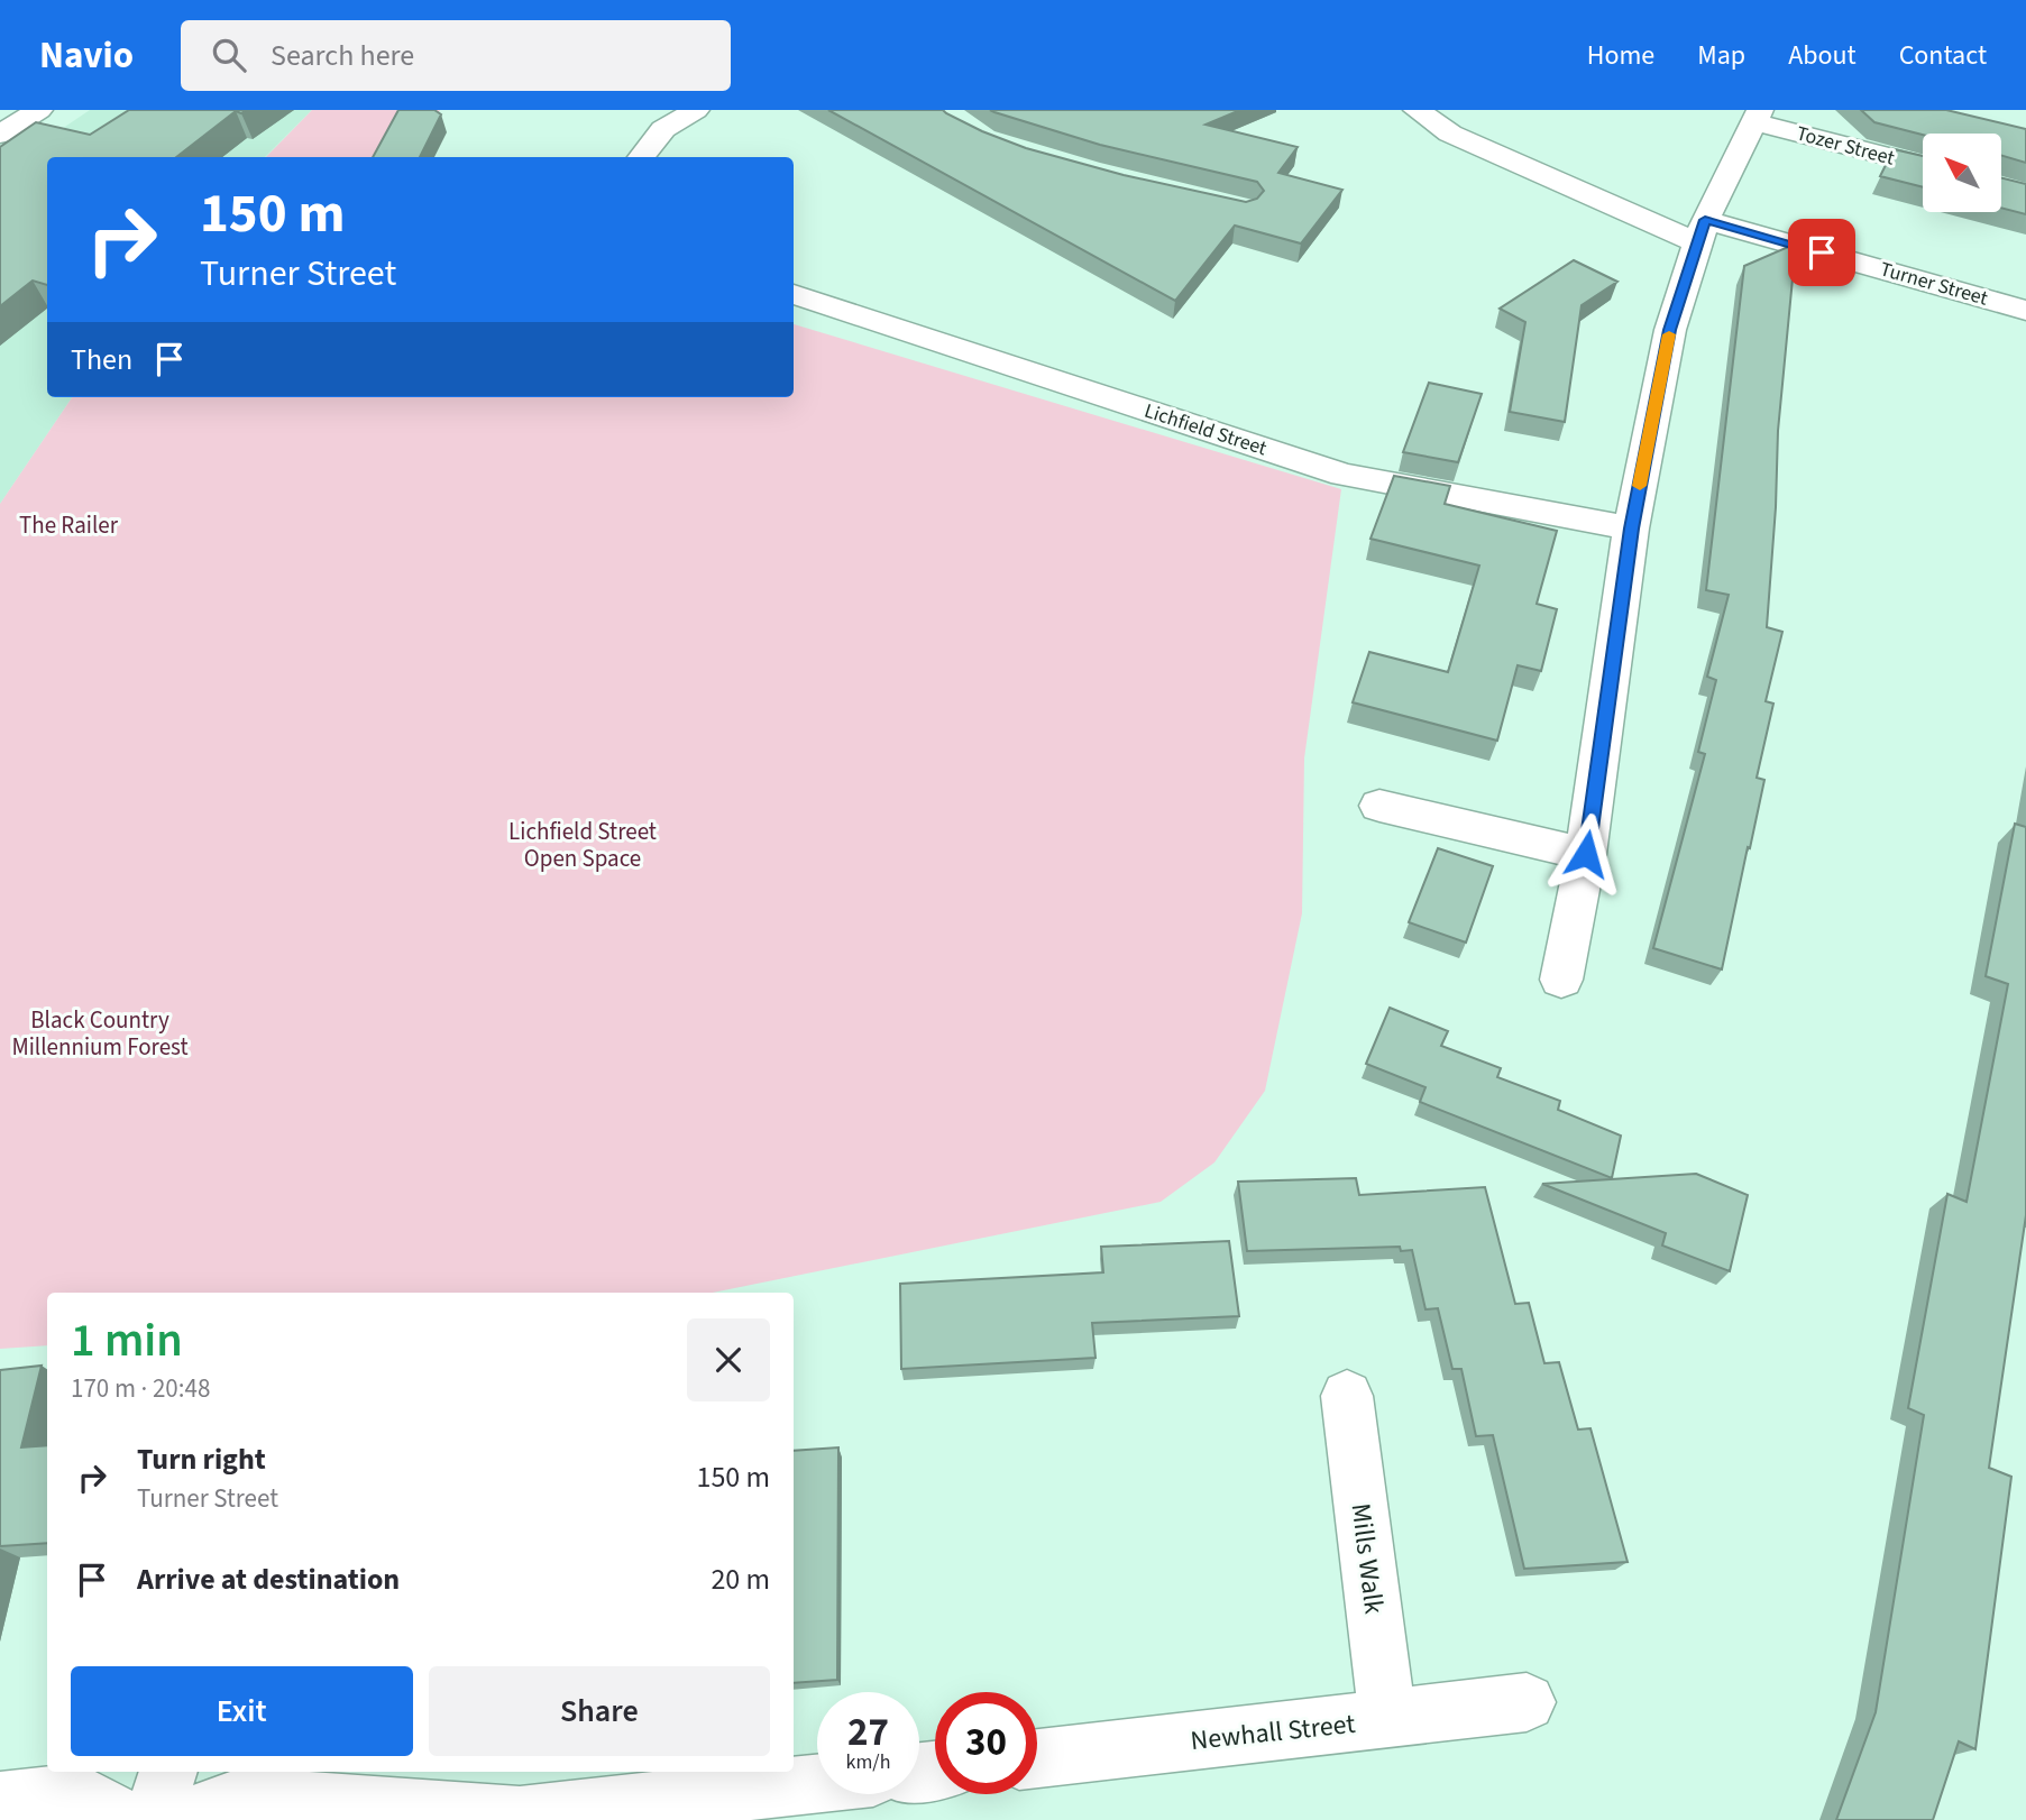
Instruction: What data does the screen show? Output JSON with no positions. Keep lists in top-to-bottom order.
{
  "streets": {
    "street": [
      "Tozer Street",
      "Turner Street",
      "Lichfield Street",
      "Mills Walk",
      "Newhall Street"
    ]
  },
  "crossings": [
    ["Mills Walk", "Newhall Street"]
  ],
  "parks": ["The Railer", "Lichfield Street Open Space", "Black Country Millennium Forest"],
  "north": "top left",
  "page": {
    "header": "Navio",
    "search": "Search here",
    "nav": [
      "Home",
      "Map",
      "About",
      "Contact"
    ],
    "turn": ["150 m", "Turner Street"],
    "then": "Then",
    "heading": ["1 min", "170 m · 20:48"],
    "list": [
      {
        "name": "Turn right",
        "note": "Turner Street",
        "value": "150 m"
      },
      {
        "name": "Arrive at destination",
        "value": "20 m"
      }
    ],
    "buttons": ["Exit", "Share"],
    "speed": "27 km/h",
    "limit": "30"
  }
}
